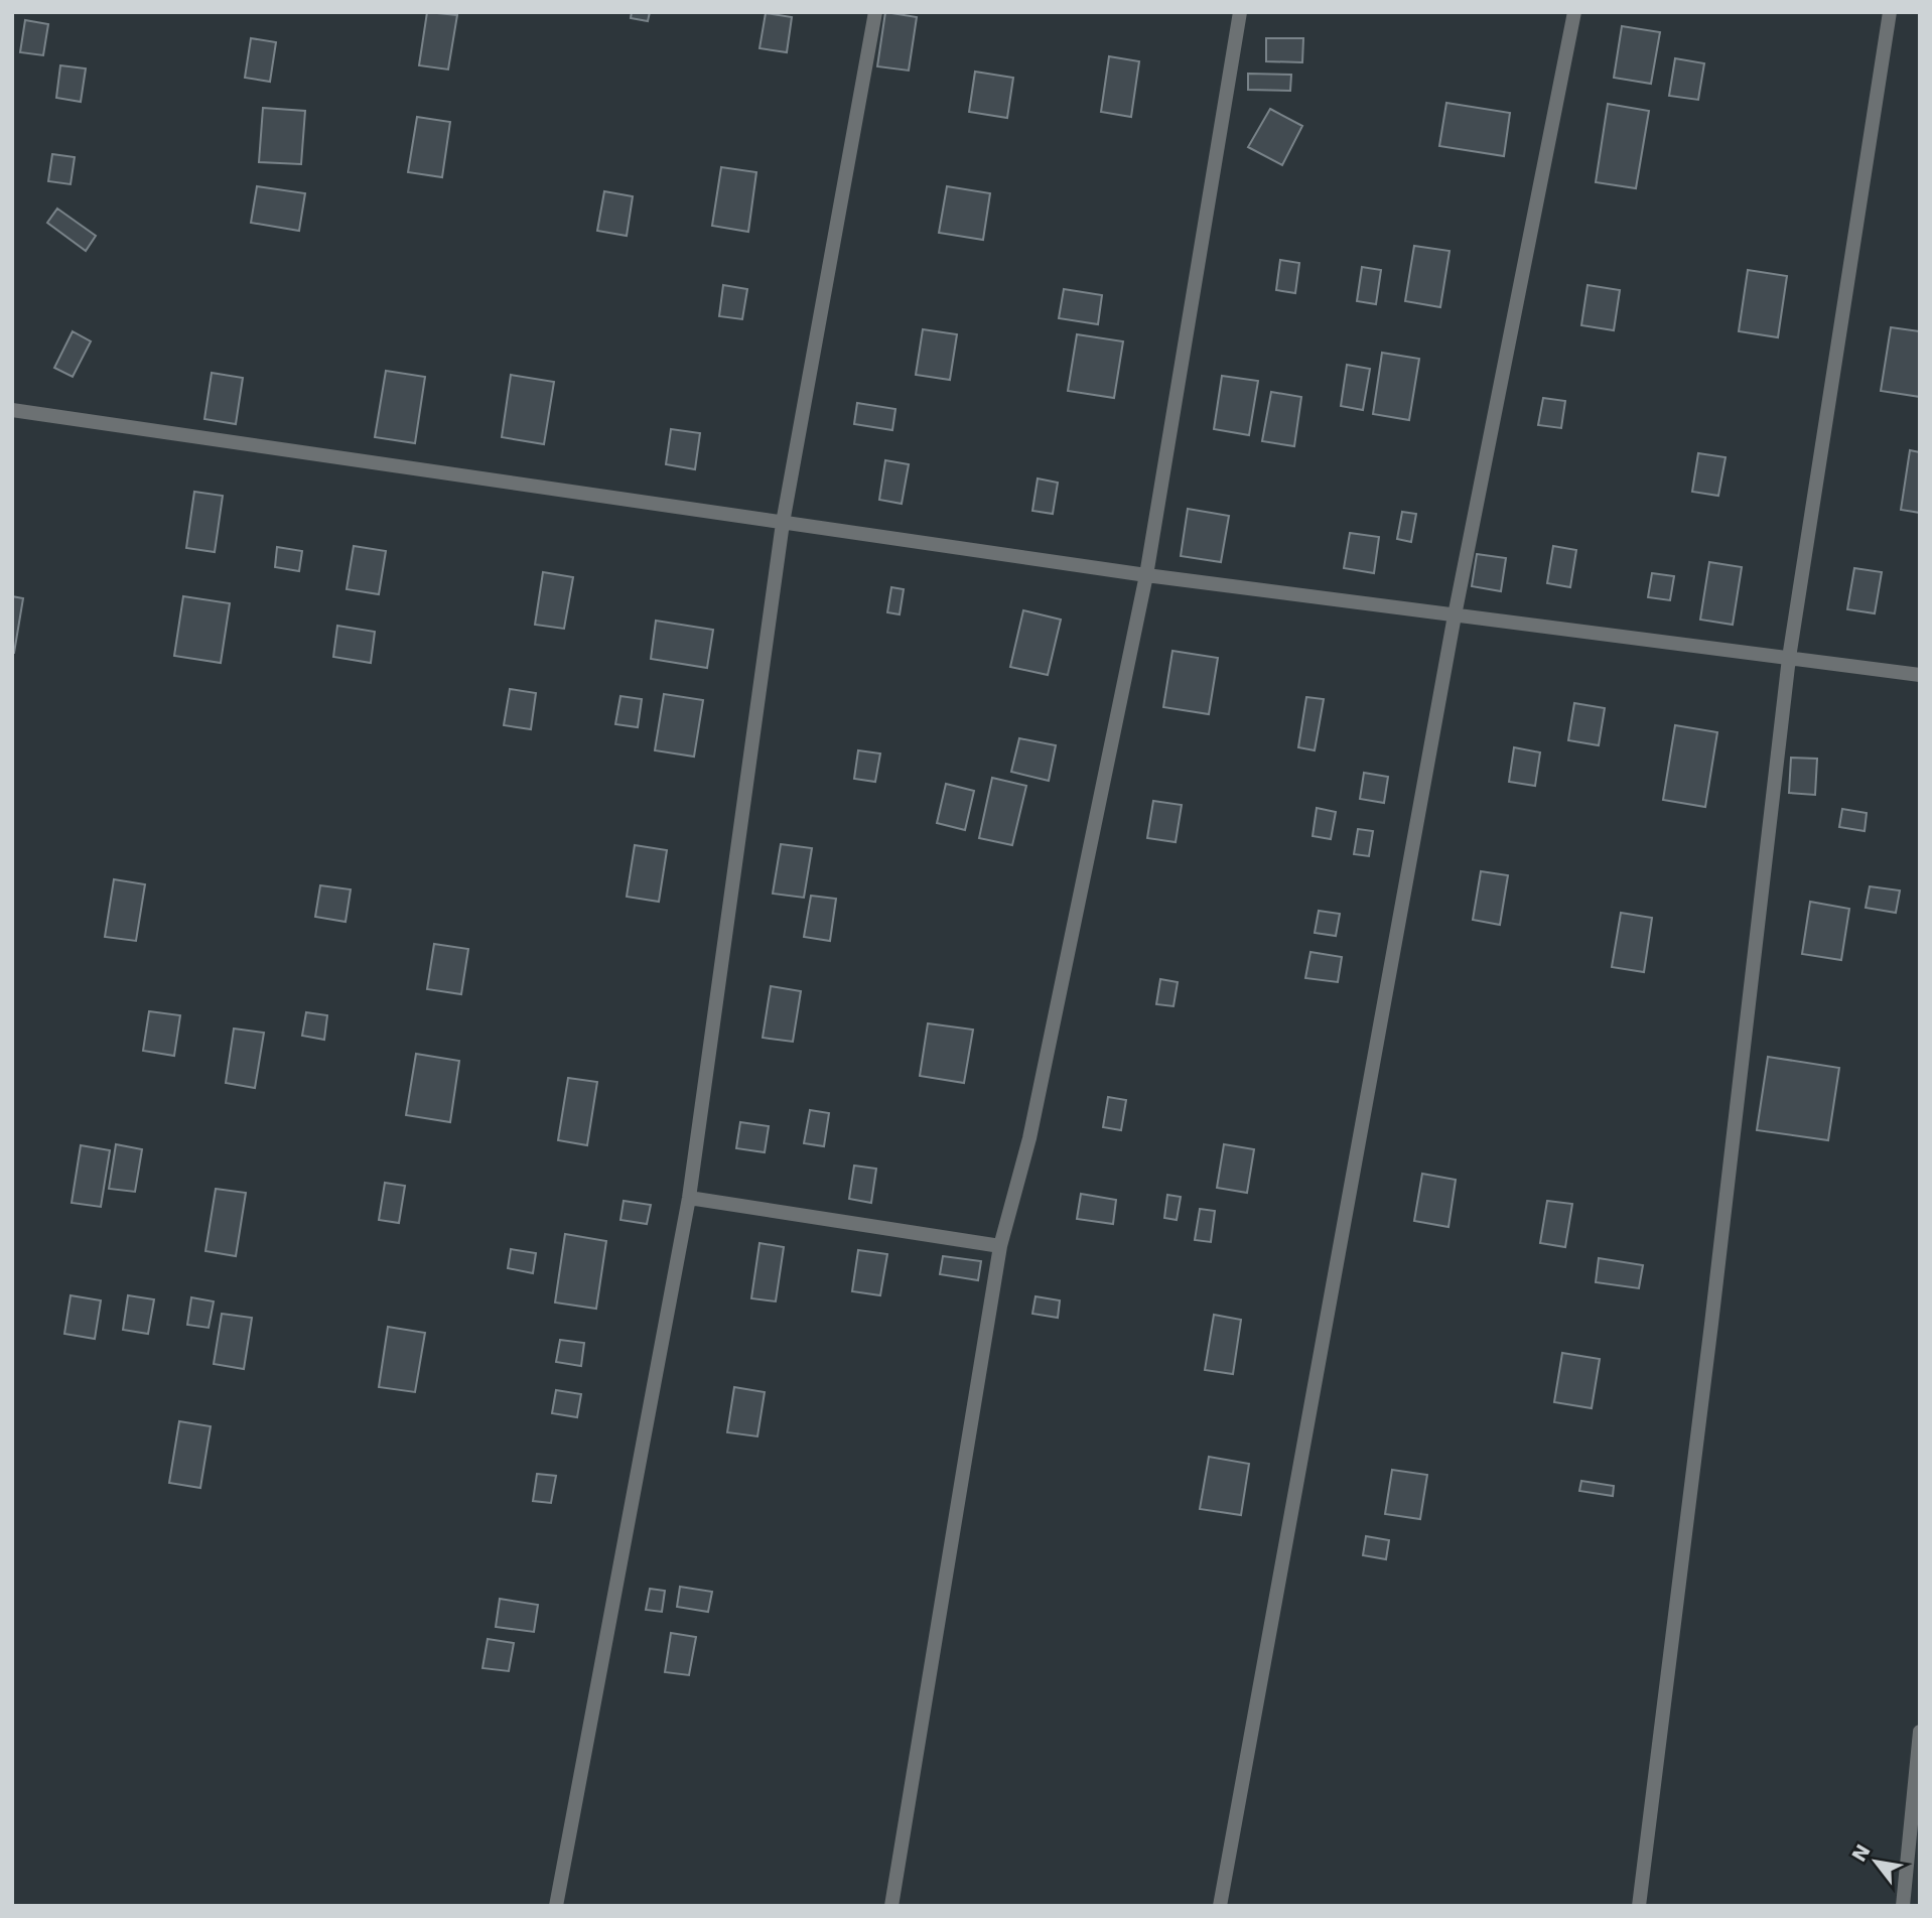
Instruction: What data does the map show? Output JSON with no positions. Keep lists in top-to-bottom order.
{
  "north": "top left"
}
